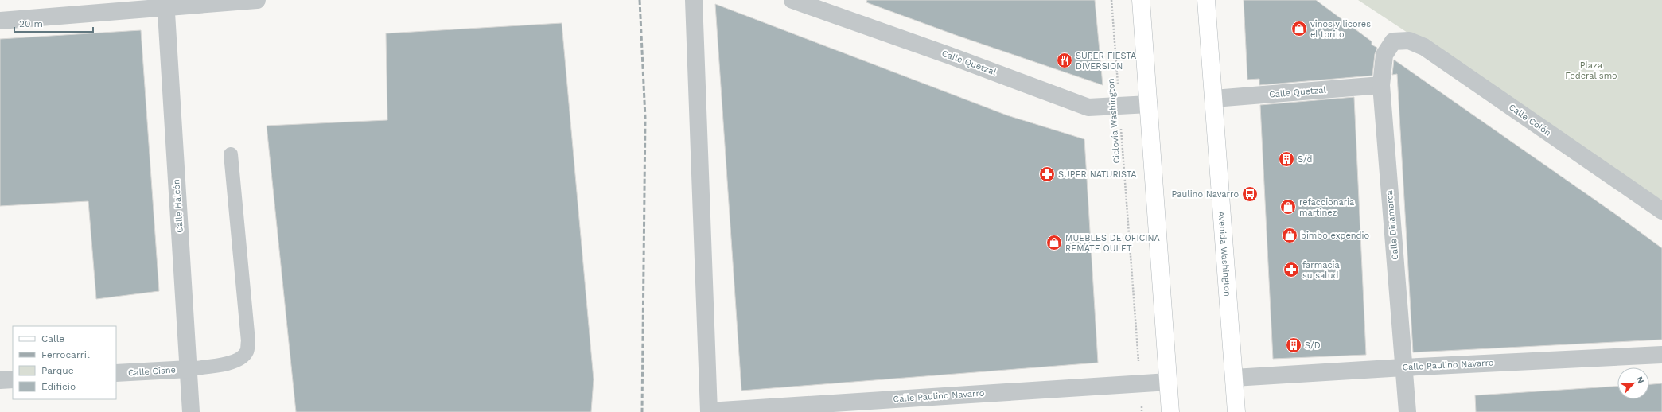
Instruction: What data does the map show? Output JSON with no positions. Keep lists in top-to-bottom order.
{
  "streets": {
    "main road": ["Avenida Washington"],
    "street": [
      "Calle Quetzal",
      "Calle Colón",
      "Calle Halcón",
      "Calle Dinamarca",
      "Calle Paulino Navarro",
      "Calle Cisne"
    ],
    "path": ["Ciclovía Washington"]
  },
  "crossings": [
    ["Calle Quetzal", "Ciclovía Washington"],
    ["Calle Quetzal", "Calle Dinamarca"],
    ["Calle Quetzal", "Avenida Washington"],
    ["Calle Colón", "Calle Dinamarca"],
    ["Ciclovía Washington", "Calle Paulino Navarro"],
    ["Calle Halcón", "Calle Cisne"],
    ["Calle Dinamarca", "Calle Paulino Navarro"],
    ["Avenida Washington", "Calle Paulino Navarro"]
  ],
  "parks": ["Plaza Federalismo"],
  "places": {
    "shop": [
      "vinos y licores el torito",
      "refaccionaria martinez",
      "bimbo expendio",
      "MUEBLES DE OFICINA REMATE OULET"
    ],
    "restaurant": ["SUPER FIESTA DIVERSION"],
    "building": ["S/d", "S/D"],
    "pharmacy": ["SUPER NATURISTA", "farmacia su salud"],
    "bus stop": ["Paulino Navarro"]
  },
  "legend": [
    "Calle",
    "Ferrocarril",
    "Parque",
    "Edificio"
  ],
  "scale_bar": "20 m",
  "north": "top right"
}
